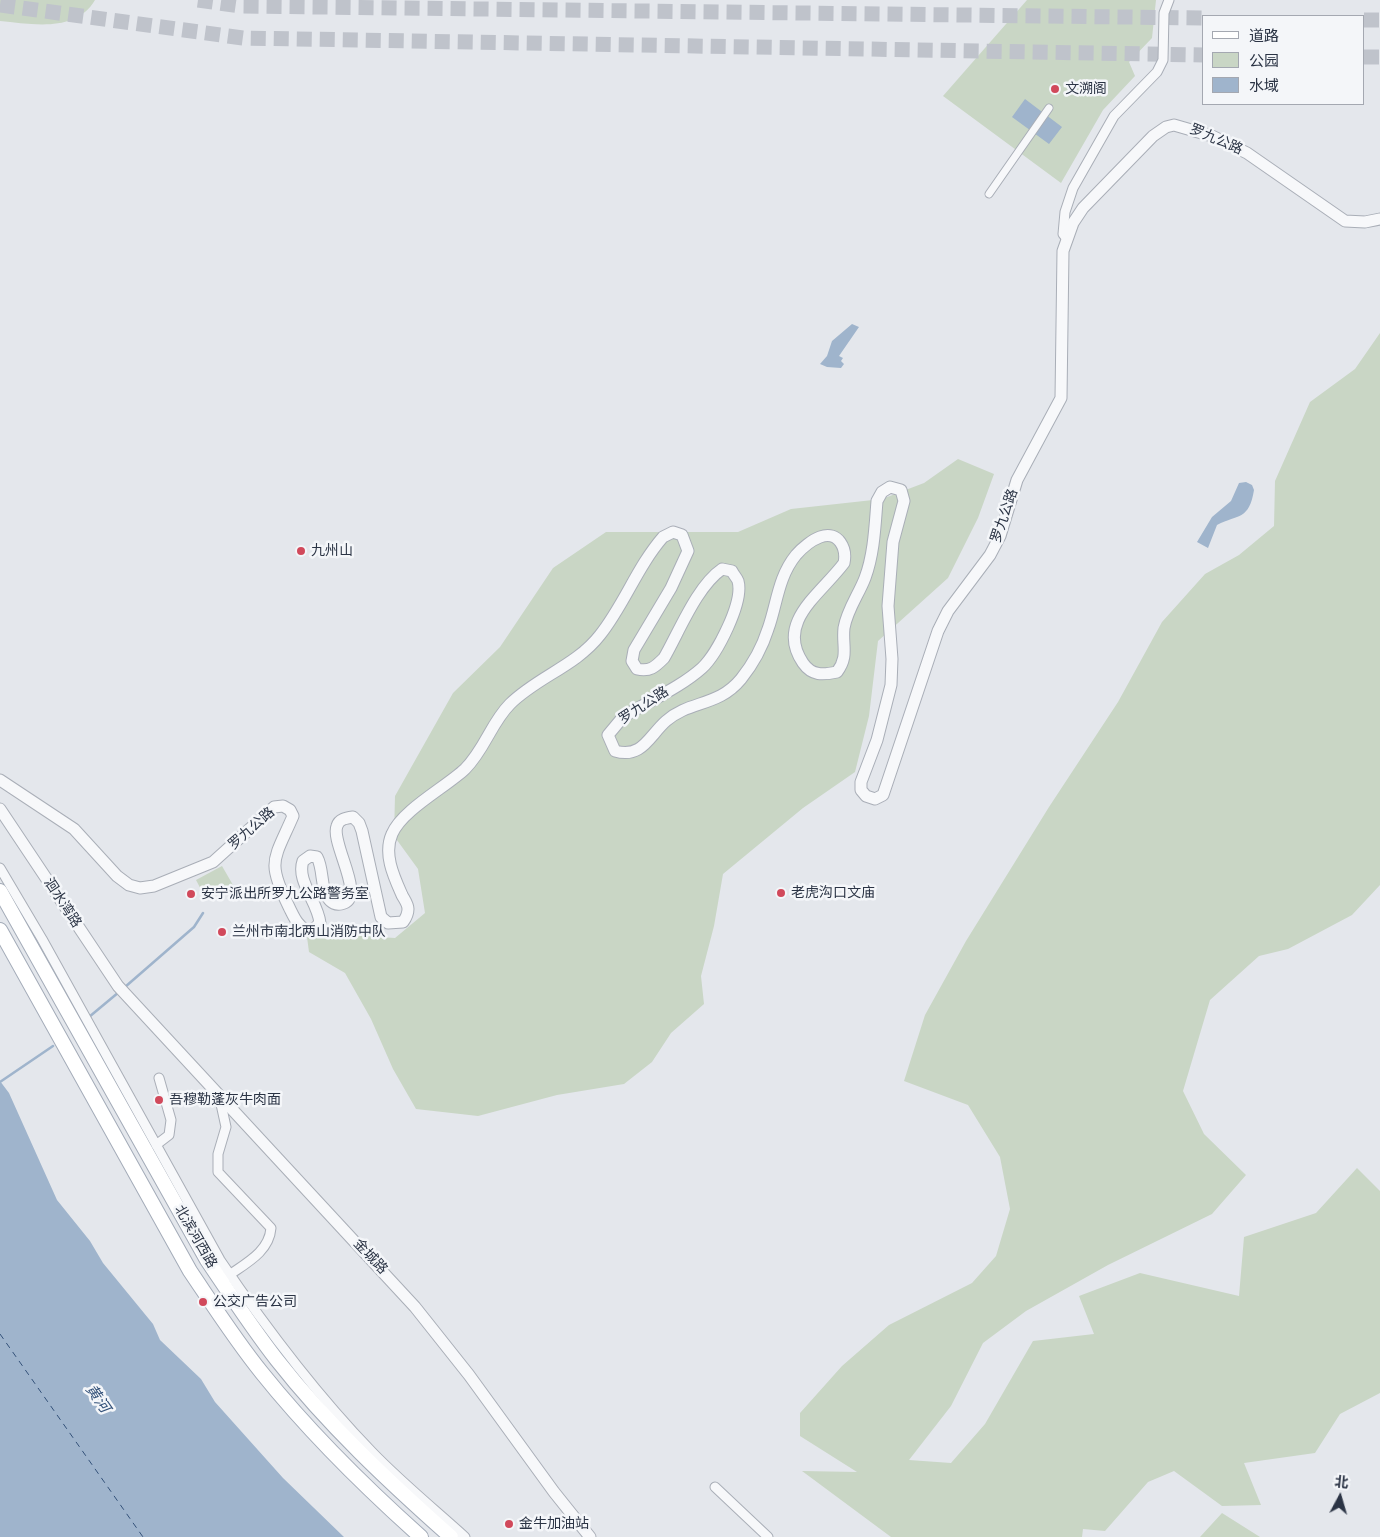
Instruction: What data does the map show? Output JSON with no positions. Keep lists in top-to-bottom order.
{
  "streets": {
    "main road": ["北滨河西路"],
    "street": ["罗九公路", "洄水湾路", "金城路"]
  },
  "crossings": [
    ["洄水湾路", "金城路"]
  ],
  "water": ["黄河"],
  "places": [
    "文溯阁",
    "九州山",
    "老虎沟口文庙",
    "安宁派出所罗九公路警务室",
    "兰州市南北两山消防中队",
    "吾穆勒蓬灰牛肉面",
    "公交广告公司",
    "金牛加油站"
  ],
  "legend": ["道路", "公园", "水域"],
  "north": "top"
}
